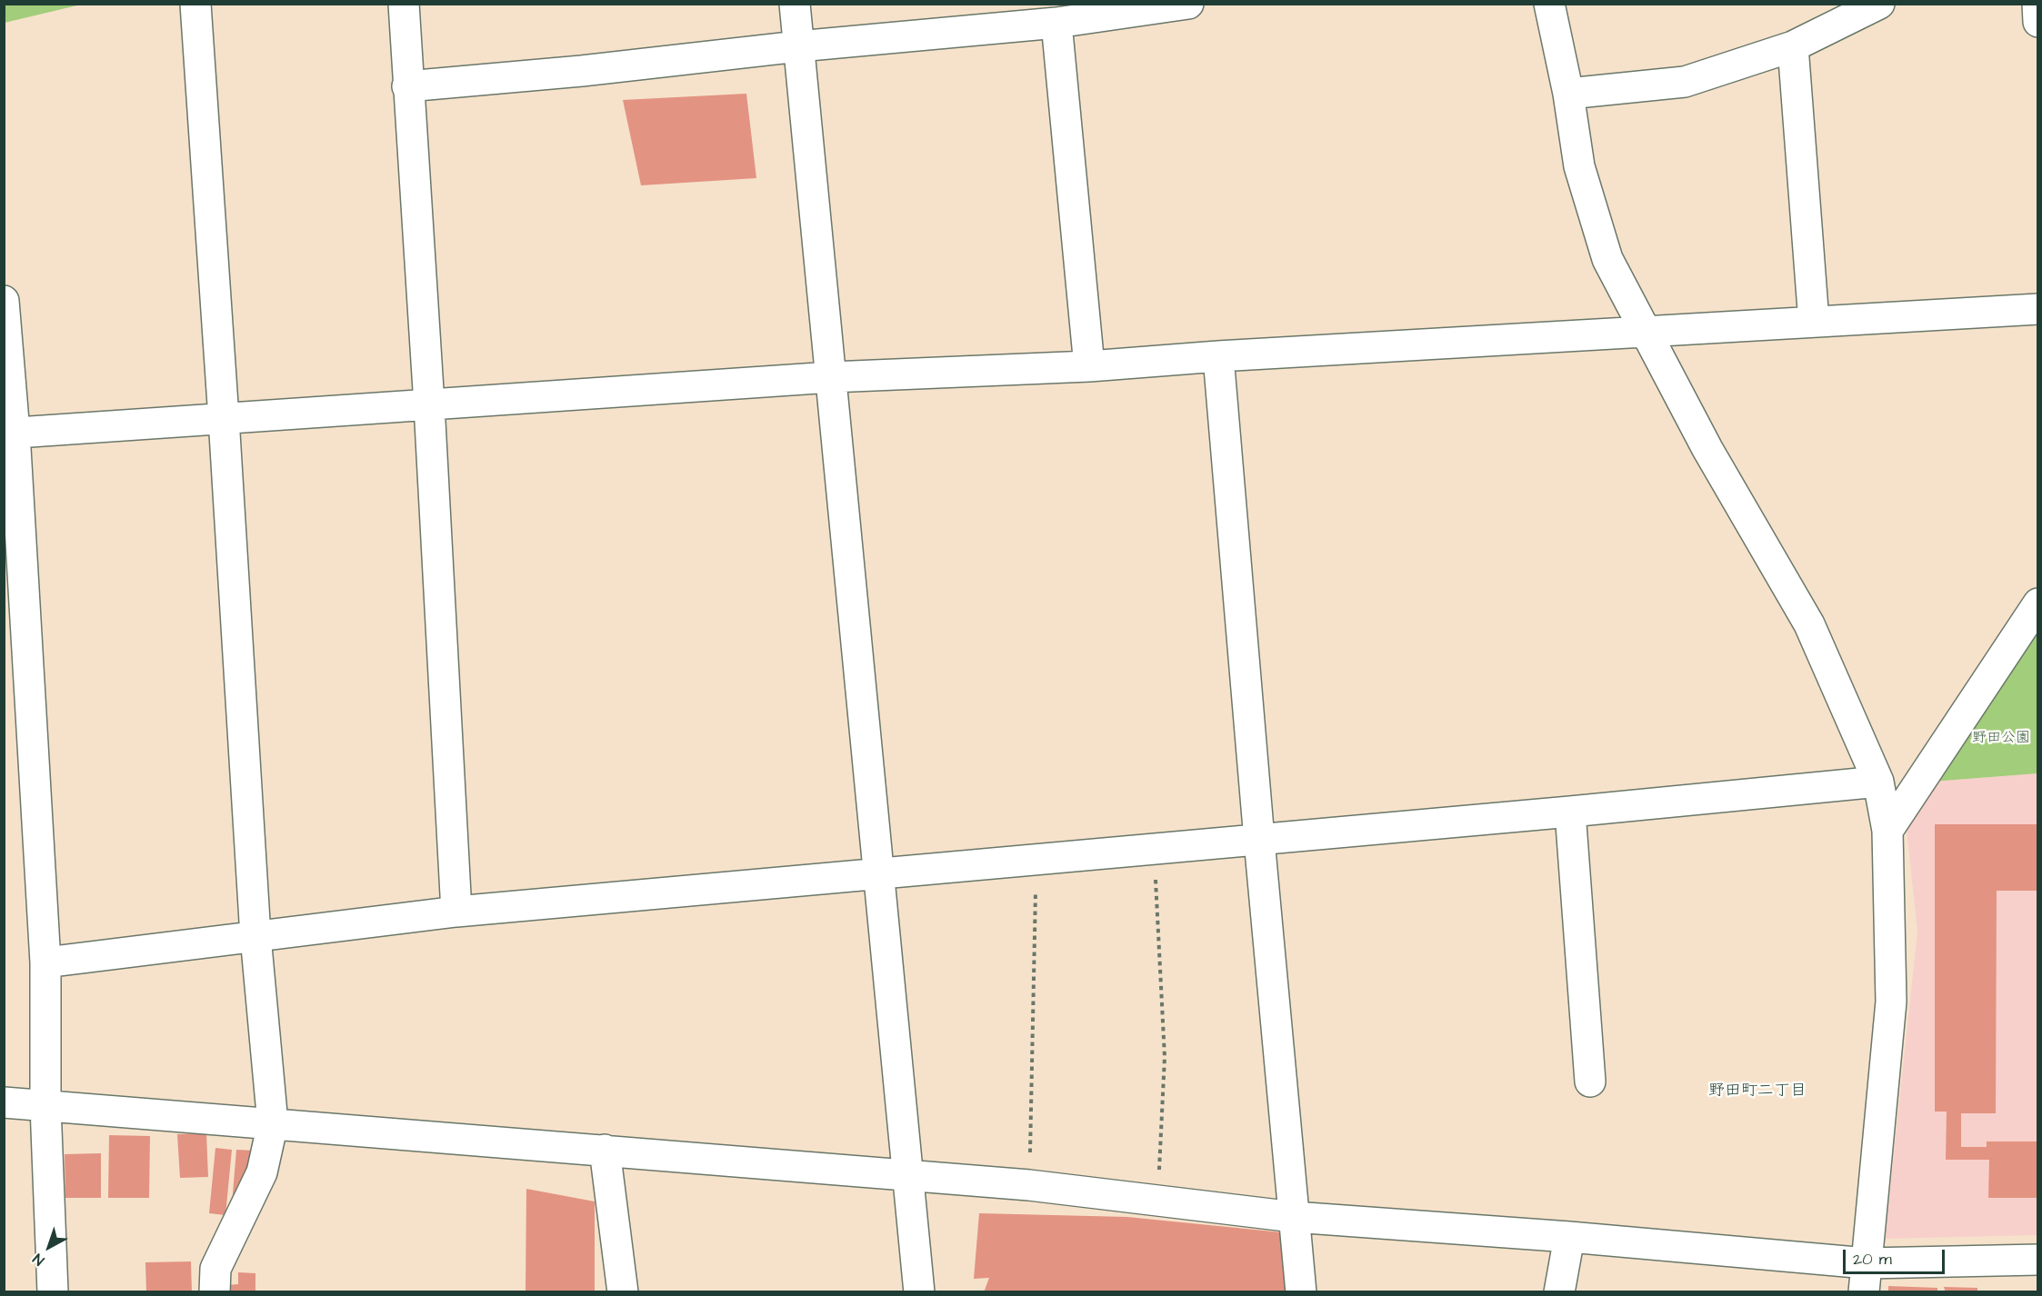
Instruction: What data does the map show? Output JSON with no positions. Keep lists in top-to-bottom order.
{
  "districts": ["野田町二丁目"],
  "parks": ["野田公園"],
  "scale_bar": "20 m",
  "north": "bottom left"
}
